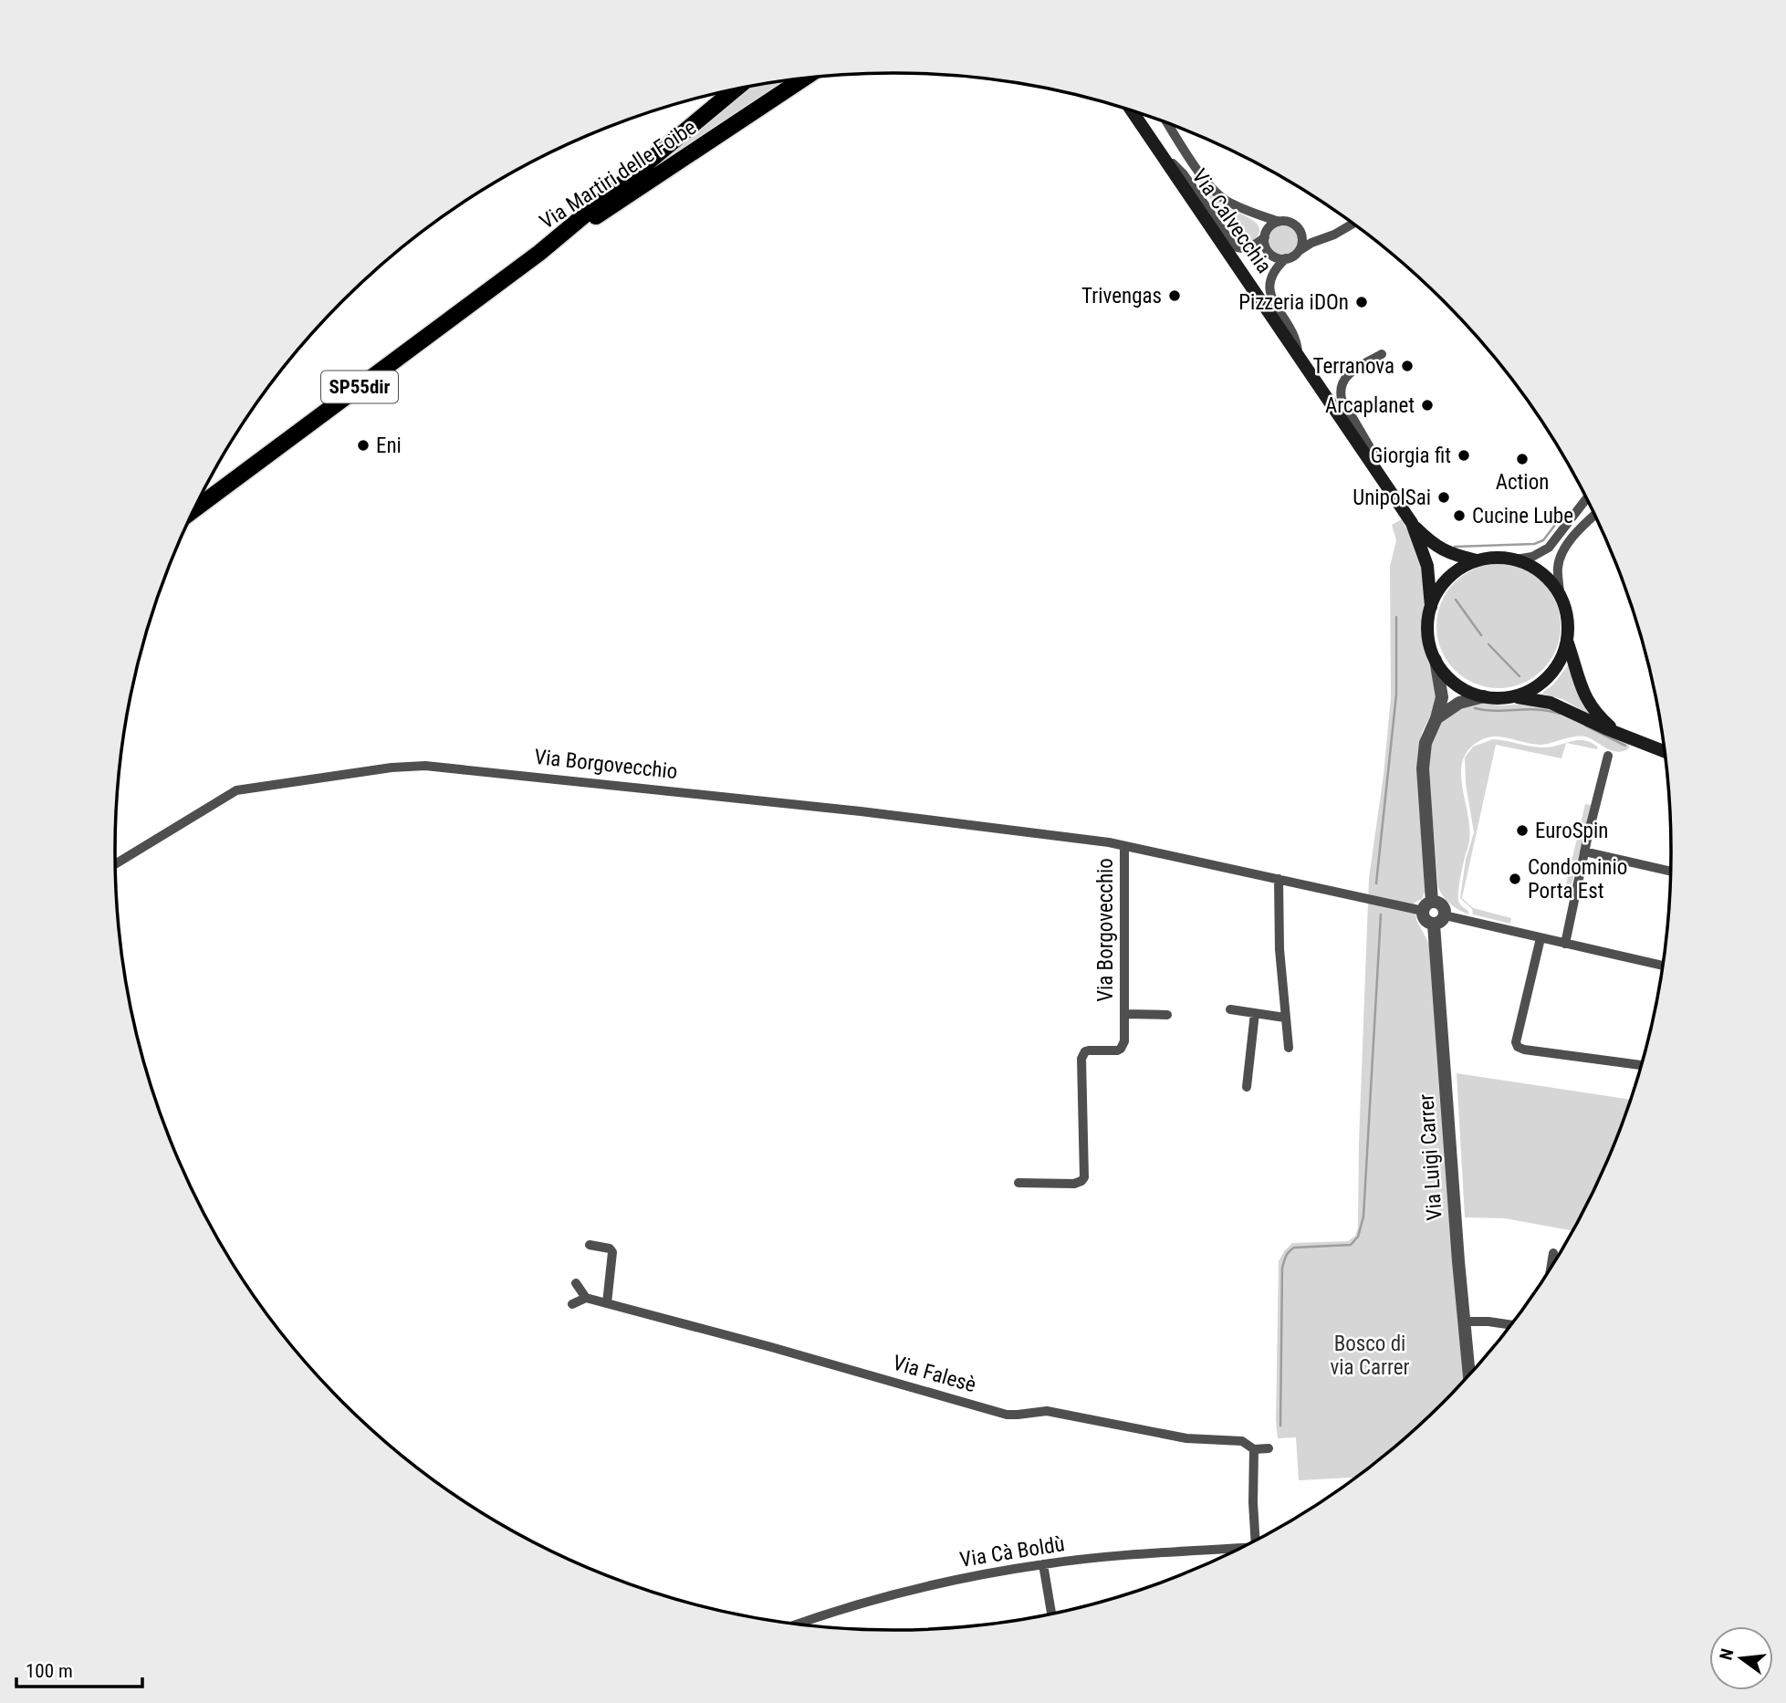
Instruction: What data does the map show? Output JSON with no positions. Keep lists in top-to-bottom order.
{
  "streets": {
    "highway": ["Via Martiri delle Foibe", "SP55dir"],
    "main road": ["Via Calvecchia"],
    "street": [
      "Via Borgovecchio",
      "Via Luigi Carrer",
      "Via Falesè",
      "Via Cà Boldù"
    ]
  },
  "parks": ["Bosco di via Carrer"],
  "places": [
    "Trivengas",
    "Pizzeria iDOn",
    "Terranova",
    "Arcaplanet",
    "Eni",
    "Giorgia fit",
    "Action",
    "UnipolSai",
    "Cucine Lube",
    "EuroSpin",
    "Condominio Porta Est"
  ],
  "scale_bar": "100 m",
  "north": "left"
}
